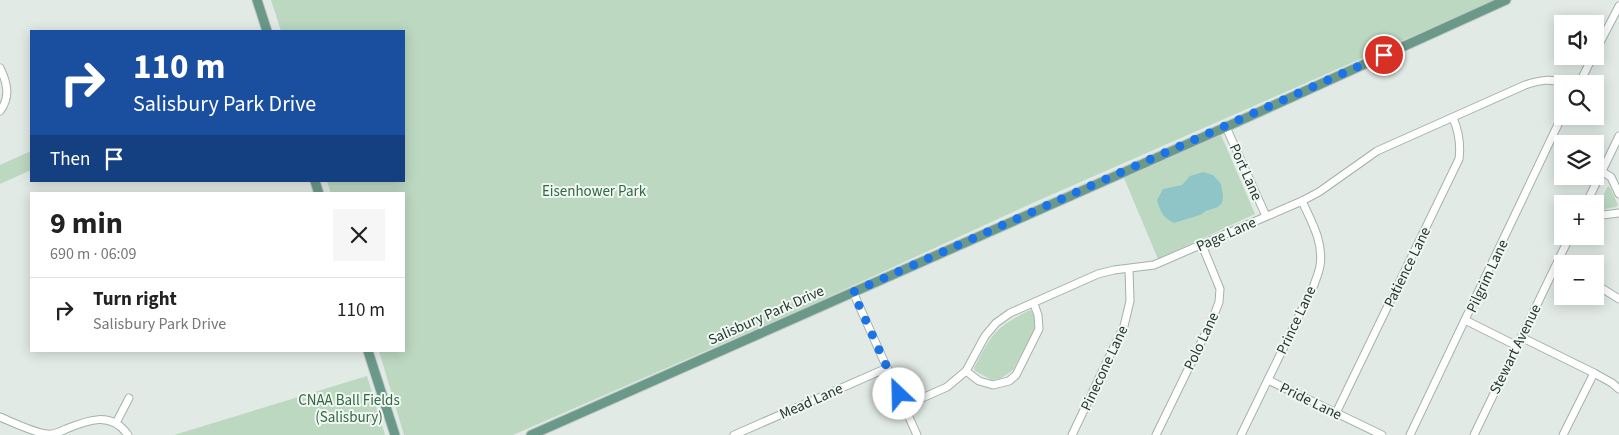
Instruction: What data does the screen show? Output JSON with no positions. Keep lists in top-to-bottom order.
{
  "streets": {
    "main road": ["Salisbury Park Drive"],
    "street": [
      "Port Lane",
      "Page Lane",
      "Patience Lane",
      "Pilgrim Lane",
      "Prince Lane",
      "Polo Lane",
      "Stewart Avenue",
      "Pinecone Lane",
      "Mead Lane",
      "Pride Lane"
    ]
  },
  "crossings": [
    ["Port Lane", "Page Lane"],
    ["Port Lane", "Salisbury Park Drive"],
    ["Page Lane", "Patience Lane"],
    ["Page Lane", "Prince Lane"],
    ["Page Lane", "Polo Lane"],
    ["Page Lane", "Pinecone Lane"],
    ["Patience Lane", "Pride Lane"],
    ["Prince Lane", "Pride Lane"]
  ],
  "parks": ["Eisenhower Park", "CNAA Ball Fields (Salisbury)"],
  "page": {
    "map_buttons": ["+", "−"],
    "turn": ["110 m", "Salisbury Park Drive"],
    "then": "Then",
    "heading": ["9 min", "690 m · 06:09"],
    "list": [
      {
        "name": "Turn right",
        "note": "Salisbury Park Drive",
        "value": "110 m"
      }
    ]
  }
}
